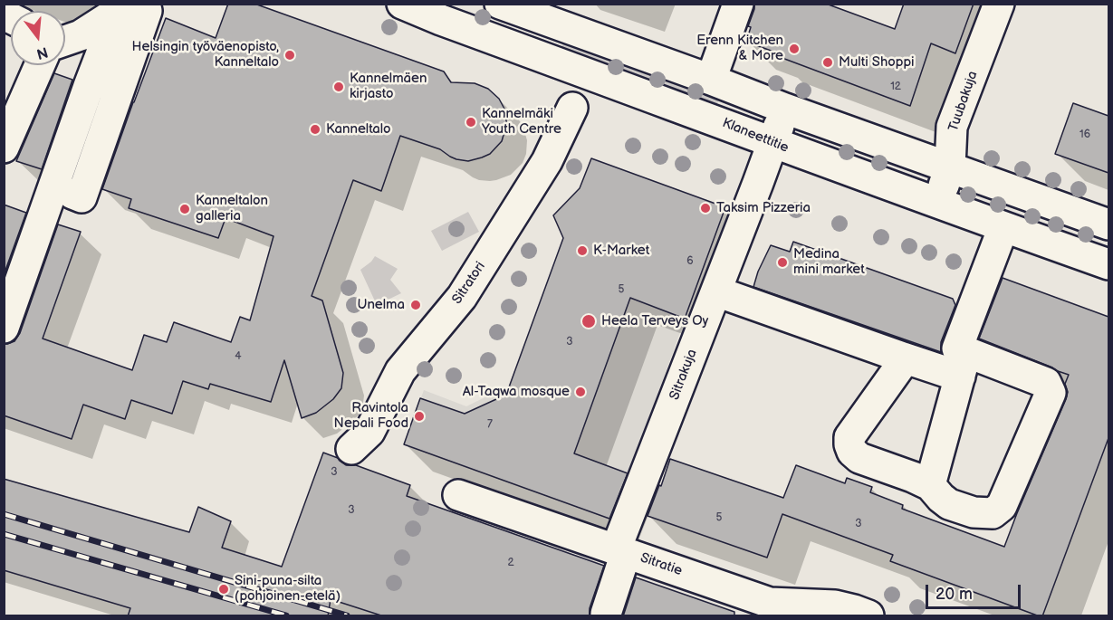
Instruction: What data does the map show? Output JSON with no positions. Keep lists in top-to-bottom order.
{
  "streets": {
    "street": [
      "Tuubakuja",
      "Klaneettitie",
      "Sitratori",
      "Sitrakuja",
      "Sitratie"
    ]
  },
  "crossings": [
    ["Tuubakuja", "Klaneettitie"],
    ["Klaneettitie", "Sitrakuja"],
    ["Sitrakuja", "Sitratie"]
  ],
  "places": [
    "Erenn Kitchen & More",
    "Helsingin työväenopisto, Kanneltalo",
    "Multi Shoppi",
    "Kannelmäen kirjasto",
    "Kannelmäki Youth Centre",
    "Kanneltalo",
    "Taksim Pizzeria",
    "Kanneltalon galleria",
    "K-Market",
    "Medina mini market",
    "Unelma",
    "Heela Terveys Oy",
    "Al-Taqwa mosque",
    "Ravintola Nepali Food",
    "Sini-puna-silta (pohjoinen-etelä)"
  ],
  "house_numbers": [
    "12",
    "16",
    "6",
    "5",
    "3",
    "4",
    "7",
    "3",
    "3",
    "5",
    "3",
    "2"
  ],
  "scale_bar": "20 m",
  "north": "bottom"
}
